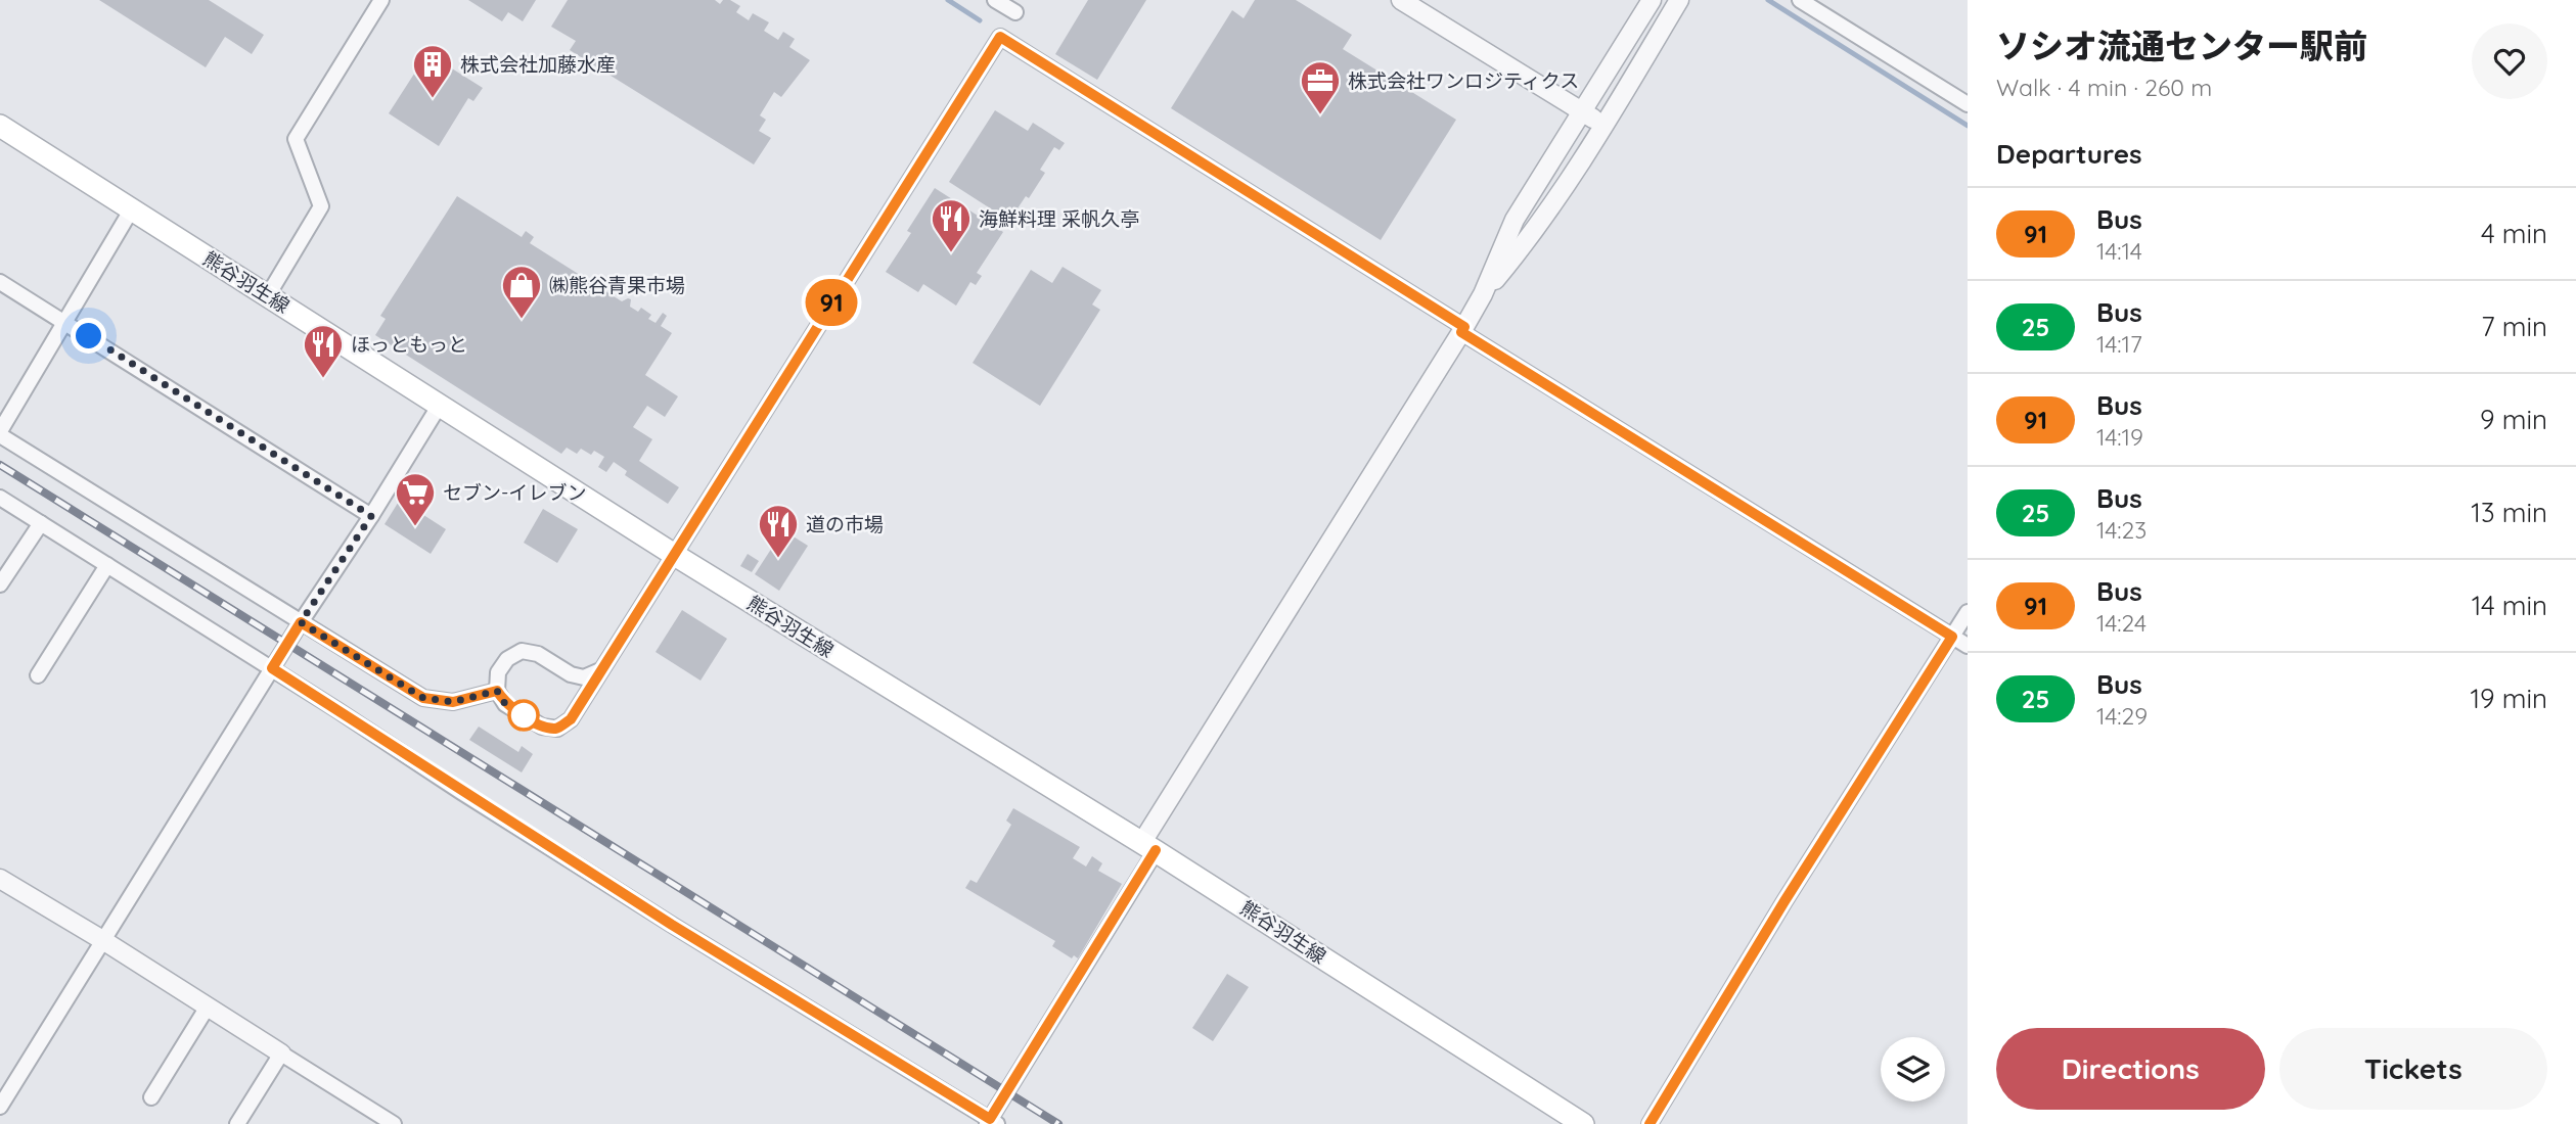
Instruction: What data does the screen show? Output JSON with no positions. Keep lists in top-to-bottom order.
{
  "streets": {
    "main road": ["熊谷羽生線"]
  },
  "places": {
    "building": ["株式会社加藤水産"],
    "office": ["株式会社ワンロジティクス"],
    "restaurant": ["海鮮料理 采帆久亭", "ほっともっと", "道の市場"],
    "shop": ["㈱熊谷青果市場"],
    "supermarket": ["セブン-イレブン"]
  },
  "lines": ["bus line 91"],
  "page": {
    "on_map": "91",
    "heading": [
      ["ソシオ流通センター駅前", "Walk · 4 min · 260 m"],
      "Departures"
    ],
    "list": [
      {
        "mark": "91",
        "name": "Bus",
        "note": "14:14",
        "value": "4 min"
      },
      {
        "mark": "25",
        "name": "Bus",
        "note": "14:17",
        "value": "7 min"
      },
      {
        "mark": "91",
        "name": "Bus",
        "note": "14:19",
        "value": "9 min"
      },
      {
        "mark": "25",
        "name": "Bus",
        "note": "14:23",
        "value": "13 min"
      },
      {
        "mark": "91",
        "name": "Bus",
        "note": "14:24",
        "value": "14 min"
      },
      {
        "mark": "25",
        "name": "Bus",
        "note": "14:29",
        "value": "19 min"
      }
    ],
    "buttons": ["Directions", "Tickets"]
  }
}
